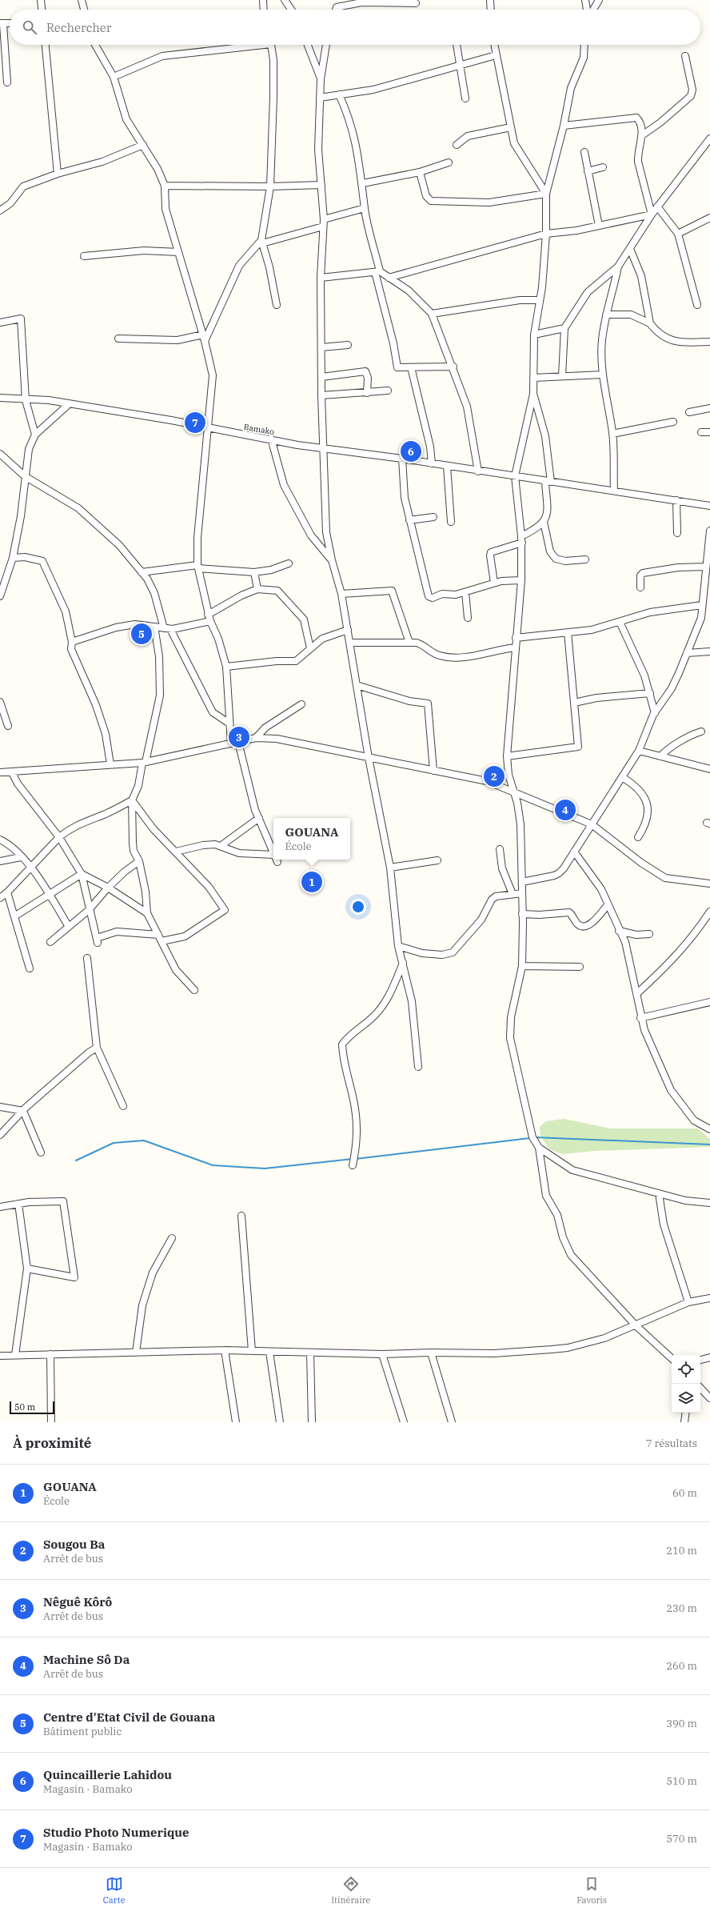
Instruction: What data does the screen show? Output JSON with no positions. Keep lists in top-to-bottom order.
{
  "streets": {
    "street": ["Bamako"]
  },
  "scale_bar": "50 m",
  "page": {
    "search": "Rechercher",
    "pins": [
      "7",
      "6",
      "5",
      "3",
      "2",
      "4",
      "1"
    ],
    "popup": ["GOUANA", "École"],
    "scale": "50 m",
    "heading": ["À proximité", "7 résultats"],
    "list": [
      {
        "mark": "1",
        "name": "GOUANA",
        "note": "École",
        "value": "60 m"
      },
      {
        "mark": "2",
        "name": "Sougou Ba",
        "note": "Arrêt de bus",
        "value": "210 m"
      },
      {
        "mark": "3",
        "name": "Nêguê Kôrô",
        "note": "Arrêt de bus",
        "value": "230 m"
      },
      {
        "mark": "4",
        "name": "Machine Sô Da",
        "note": "Arrêt de bus",
        "value": "260 m"
      },
      {
        "mark": "5",
        "name": "Centre d'Etat Civil de Gouana",
        "note": "Bâtiment public",
        "value": "390 m"
      },
      {
        "mark": "6",
        "name": "Quincaillerie Lahidou",
        "note": "Magasin · Bamako",
        "value": "510 m"
      },
      {
        "mark": "7",
        "name": "Studio Photo Numerique",
        "note": "Magasin · Bamako",
        "value": "570 m"
      }
    ],
    "nav": ["Carte", "Itinéraire", "Favoris"]
  }
}
